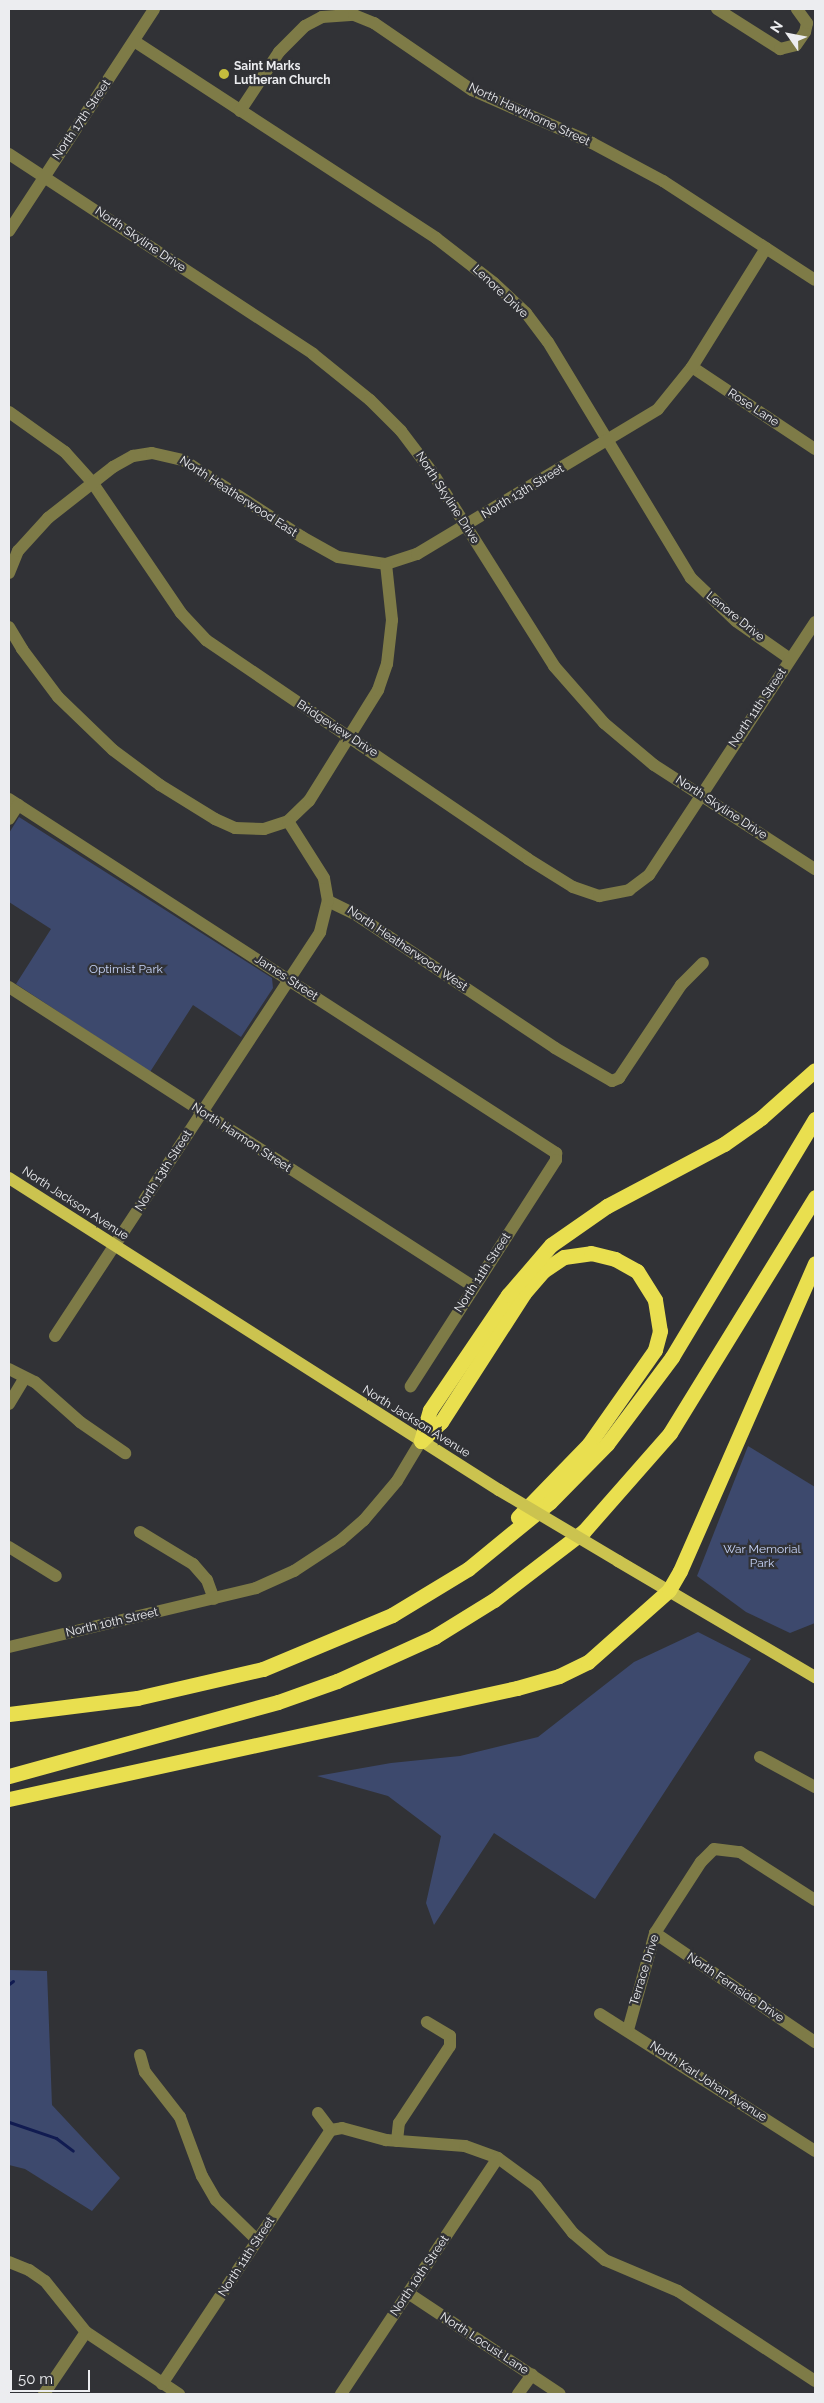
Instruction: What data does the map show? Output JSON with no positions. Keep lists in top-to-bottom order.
{
  "streets": {
    "main road": ["North Jackson Avenue"],
    "street": [
      "North Hawthorne Street",
      "North 17th Street",
      "North Skyline Drive",
      "Lenore Drive",
      "Rose Lane",
      "North 13th Street",
      "North Heatherwood East",
      "North 11th Street",
      "Bridgeview Drive",
      "North Heatherwood West",
      "James Street",
      "North Harmon Street",
      "North 10th Street",
      "Terrace Drive",
      "North Fernside Drive",
      "North Karl Johan Avenue",
      "North Locust Lane"
    ]
  },
  "crossings": [
    ["North Hawthorne Street", "Lenore Drive"],
    ["North Hawthorne Street", "North 13th Street"],
    ["North 17th Street", "North Skyline Drive"],
    ["North 17th Street", "Lenore Drive"],
    ["North Skyline Drive", "North 13th Street"],
    ["North Skyline Drive", "North 11th Street"],
    ["North Skyline Drive", "Bridgeview Drive"],
    ["Lenore Drive", "North 13th Street"],
    ["Lenore Drive", "North 11th Street"],
    ["Rose Lane", "North 13th Street"],
    ["North 13th Street", "North Heatherwood East"],
    ["North 13th Street", "North Heatherwood West"],
    ["North 13th Street", "James Street"],
    ["North 13th Street", "North Harmon Street"],
    ["North 13th Street", "North Jackson Avenue"],
    ["North Heatherwood East", "Bridgeview Drive"],
    ["North 11th Street", "Bridgeview Drive"],
    ["North 11th Street", "James Street"],
    ["North 11th Street", "North Harmon Street"],
    ["North Jackson Avenue", "North 10th Street"],
    ["North 10th Street", "North Locust Lane"],
    ["Terrace Drive", "North Fernside Drive"],
    ["Terrace Drive", "North Karl Johan Avenue"]
  ],
  "parks": ["Optimist Park", "War Memorial Park"],
  "places": ["Saint Marks Lutheran Church"],
  "scale_bar": "50 m",
  "north": "top left"
}
